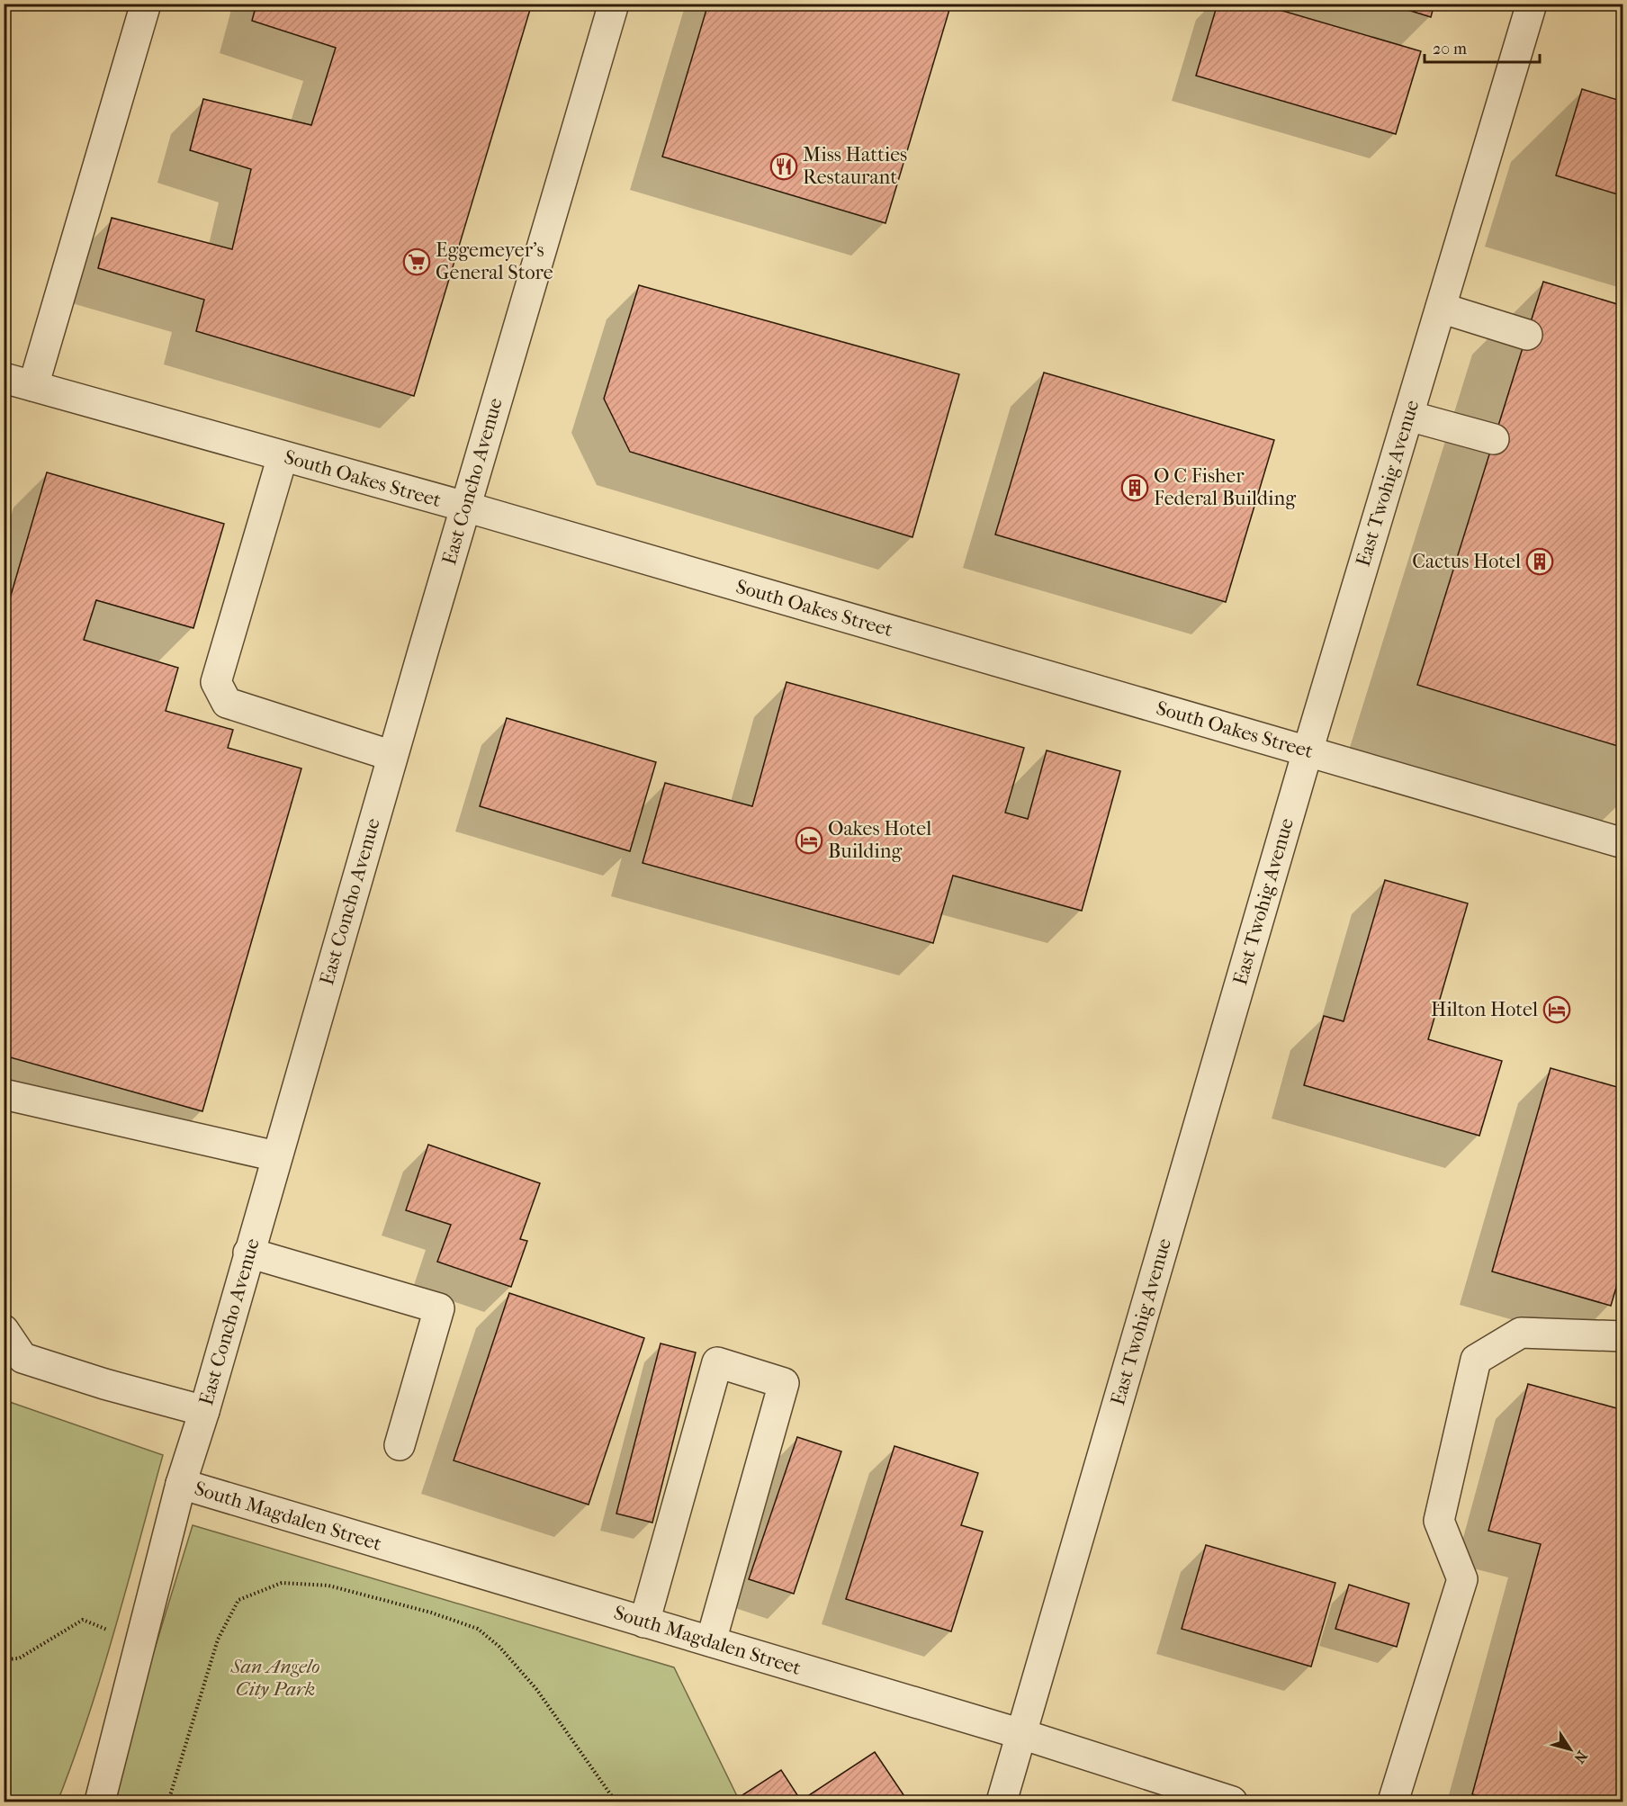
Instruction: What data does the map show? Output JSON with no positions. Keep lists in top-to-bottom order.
{
  "streets": {
    "street": [
      "South Oakes Street",
      "East Concho Avenue",
      "East Twohig Avenue",
      "South Magdalen Street"
    ]
  },
  "crossings": [
    ["South Oakes Street", "East Concho Avenue"],
    ["South Oakes Street", "East Twohig Avenue"],
    ["East Concho Avenue", "South Magdalen Street"],
    ["East Twohig Avenue", "South Magdalen Street"]
  ],
  "parks": ["San Angelo City Park"],
  "places": {
    "restaurant": ["Miss Hatties Restaurant"],
    "supermarket": ["Eggemeyer's General Store"],
    "building": ["O C Fisher Federal Building", "Cactus Hotel"],
    "hotel": ["Oakes Hotel Building", "Hilton Hotel"]
  },
  "scale_bar": "20 m",
  "north": "bottom right"
}
